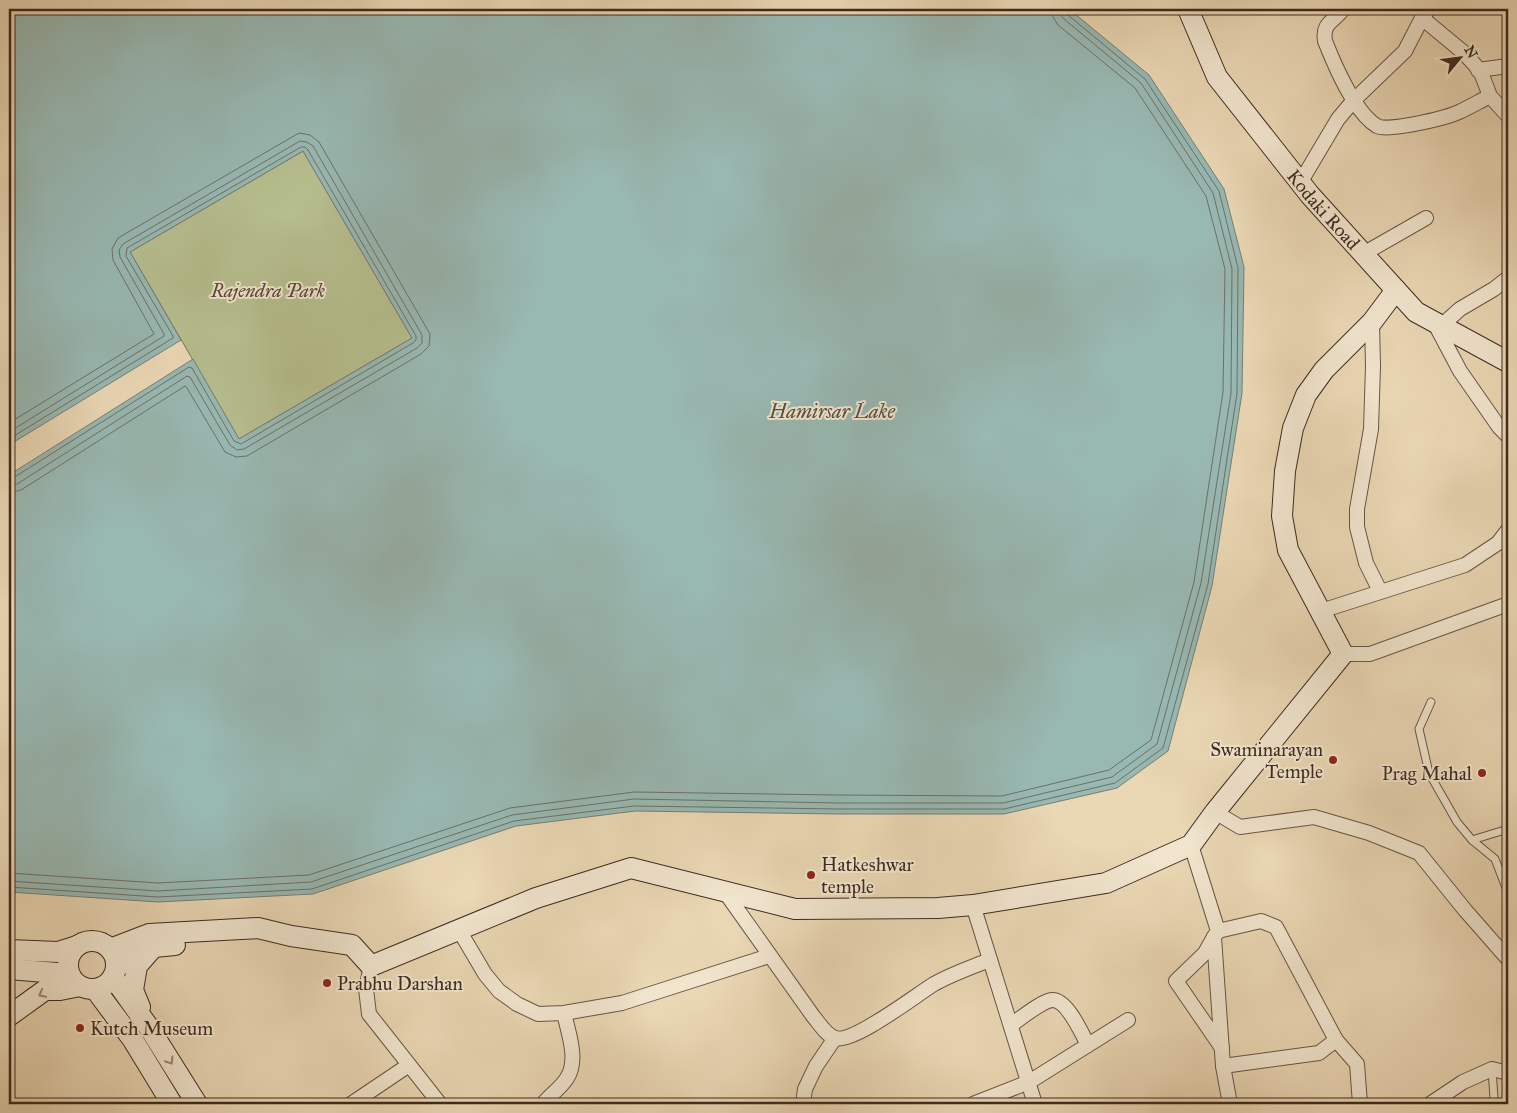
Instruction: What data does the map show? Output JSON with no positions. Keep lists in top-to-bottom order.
{
  "streets": {
    "street": ["Kodaki Road"]
  },
  "water": ["Hamirsar Lake"],
  "parks": ["Rajendra Park"],
  "places": [
    "Swaminarayan Temple",
    "Prag Mahal",
    "Hatkeshwar temple",
    "Prabhu Darshan",
    "Kutch Museum"
  ],
  "north": "top right"
}
